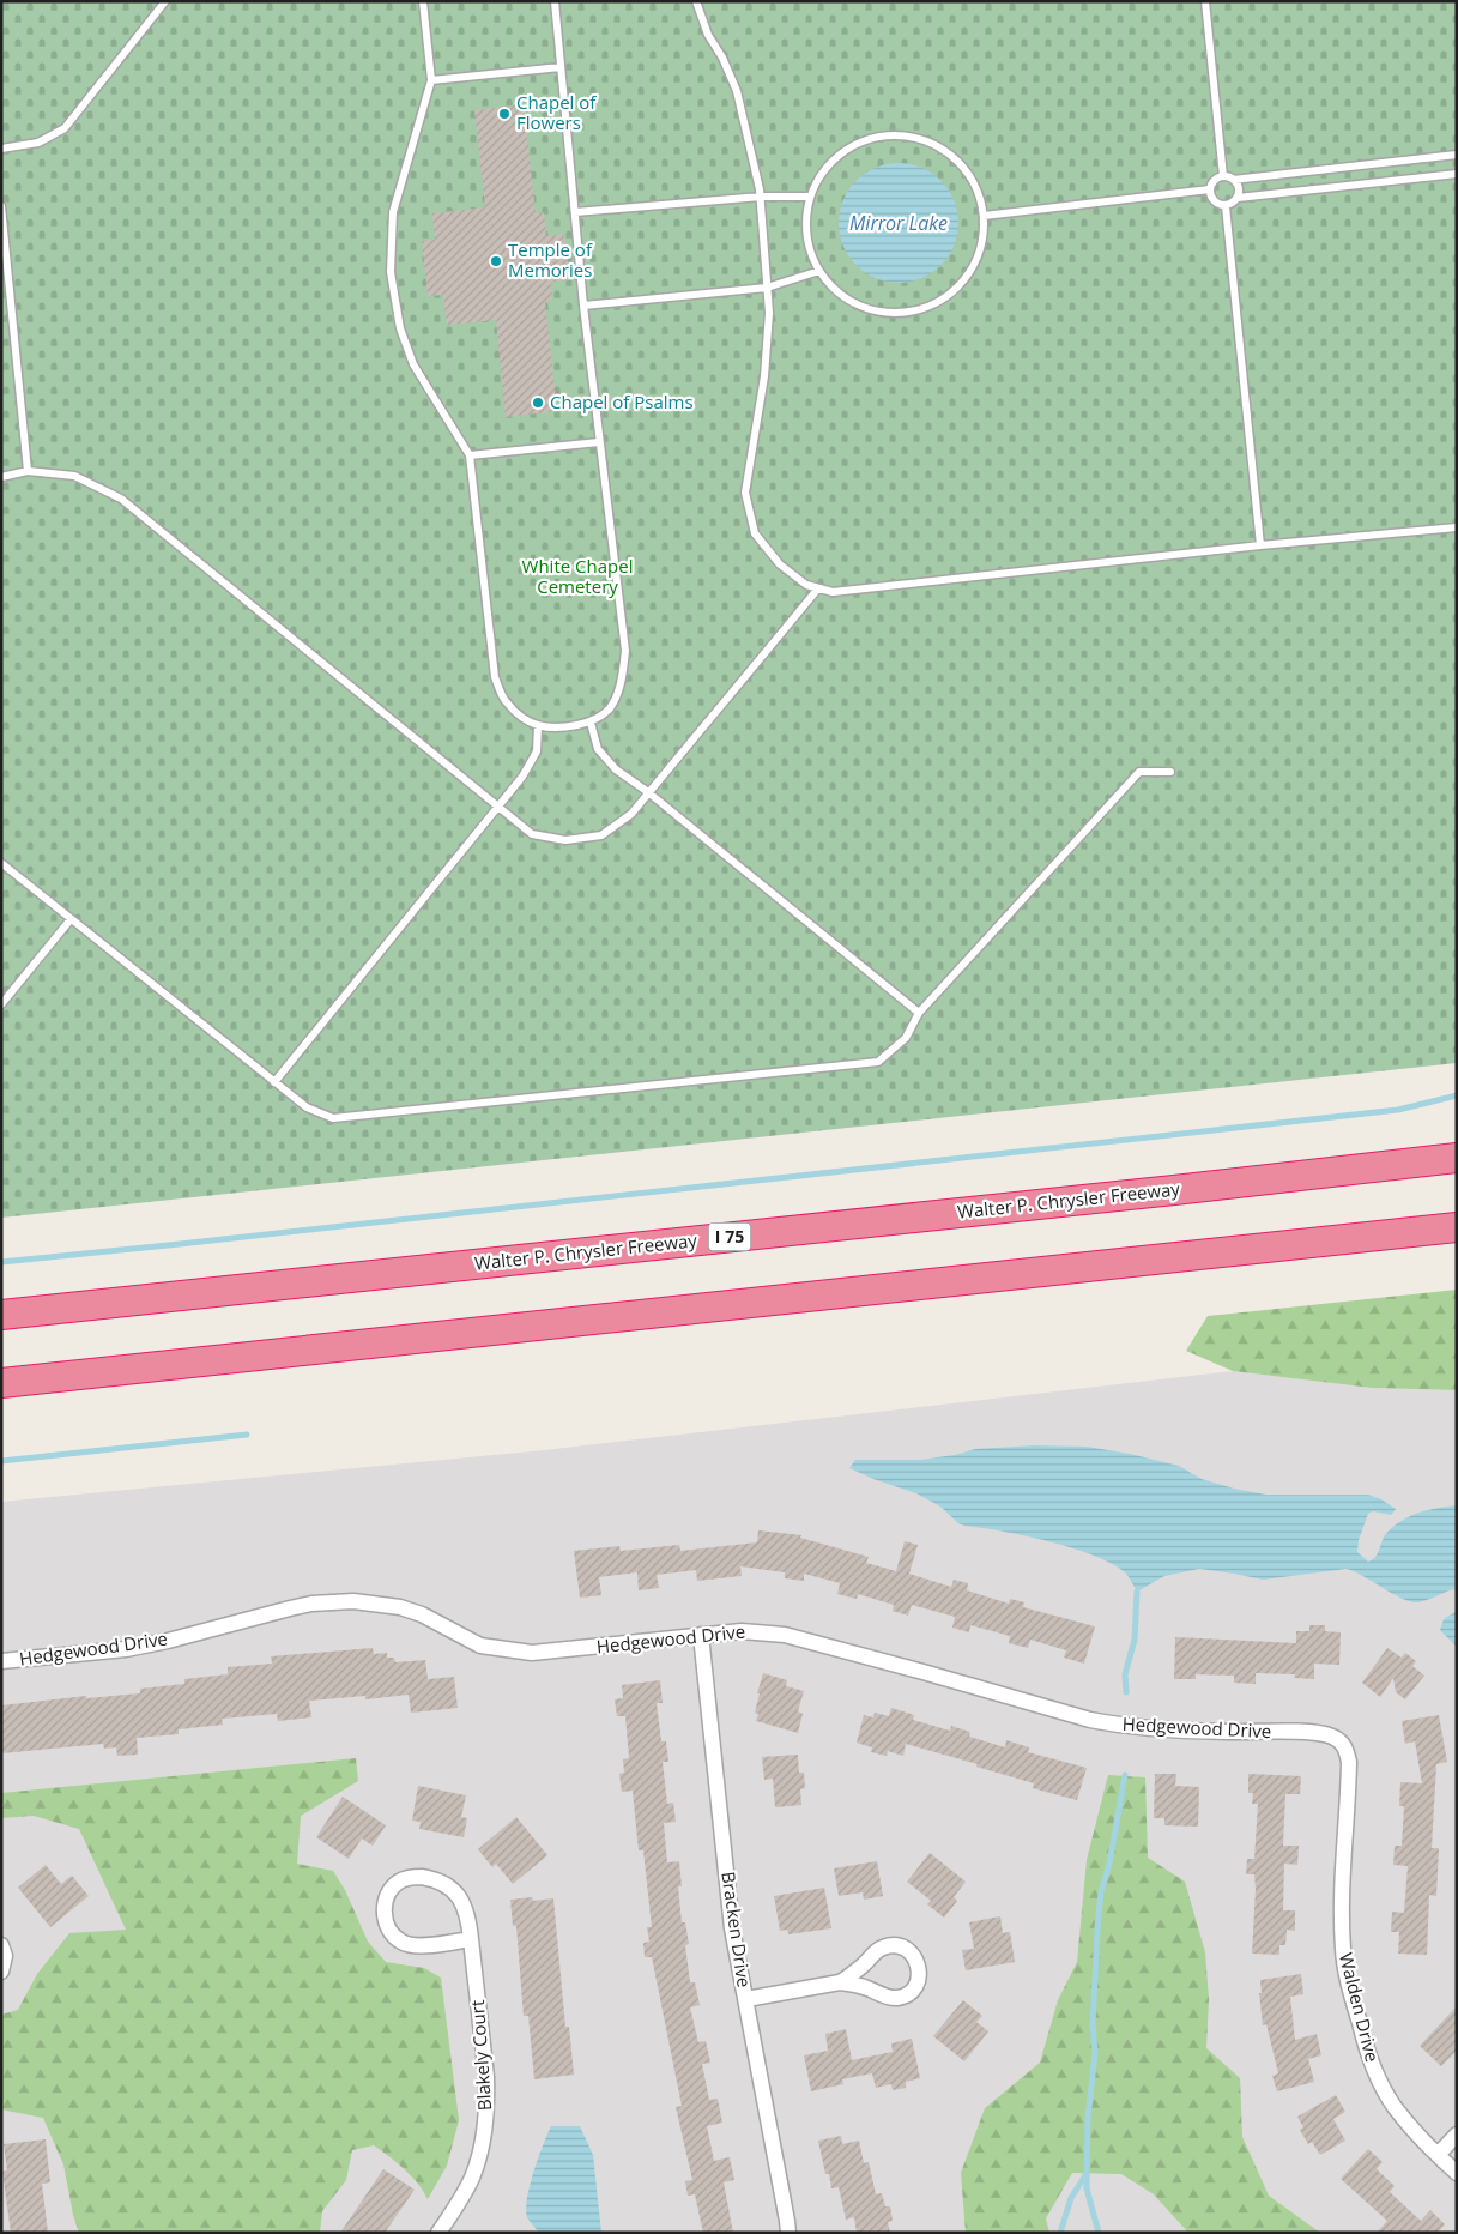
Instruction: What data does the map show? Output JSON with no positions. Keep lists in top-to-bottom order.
{
  "streets": {
    "highway": ["Walter P. Chrysler Freeway", "I 75"],
    "street": [
      "Hedgewood Drive",
      "Bracken Drive",
      "Walden Drive",
      "Blakely Court"
    ]
  },
  "crossings": [
    ["Hedgewood Drive", "Bracken Drive"],
    ["Hedgewood Drive", "Walden Drive"]
  ],
  "water": ["Mirror Lake"],
  "parks": ["White Chapel Cemetery"],
  "places": ["Chapel of Flowers", "Temple of Memories", "Chapel of Psalms"]
}
